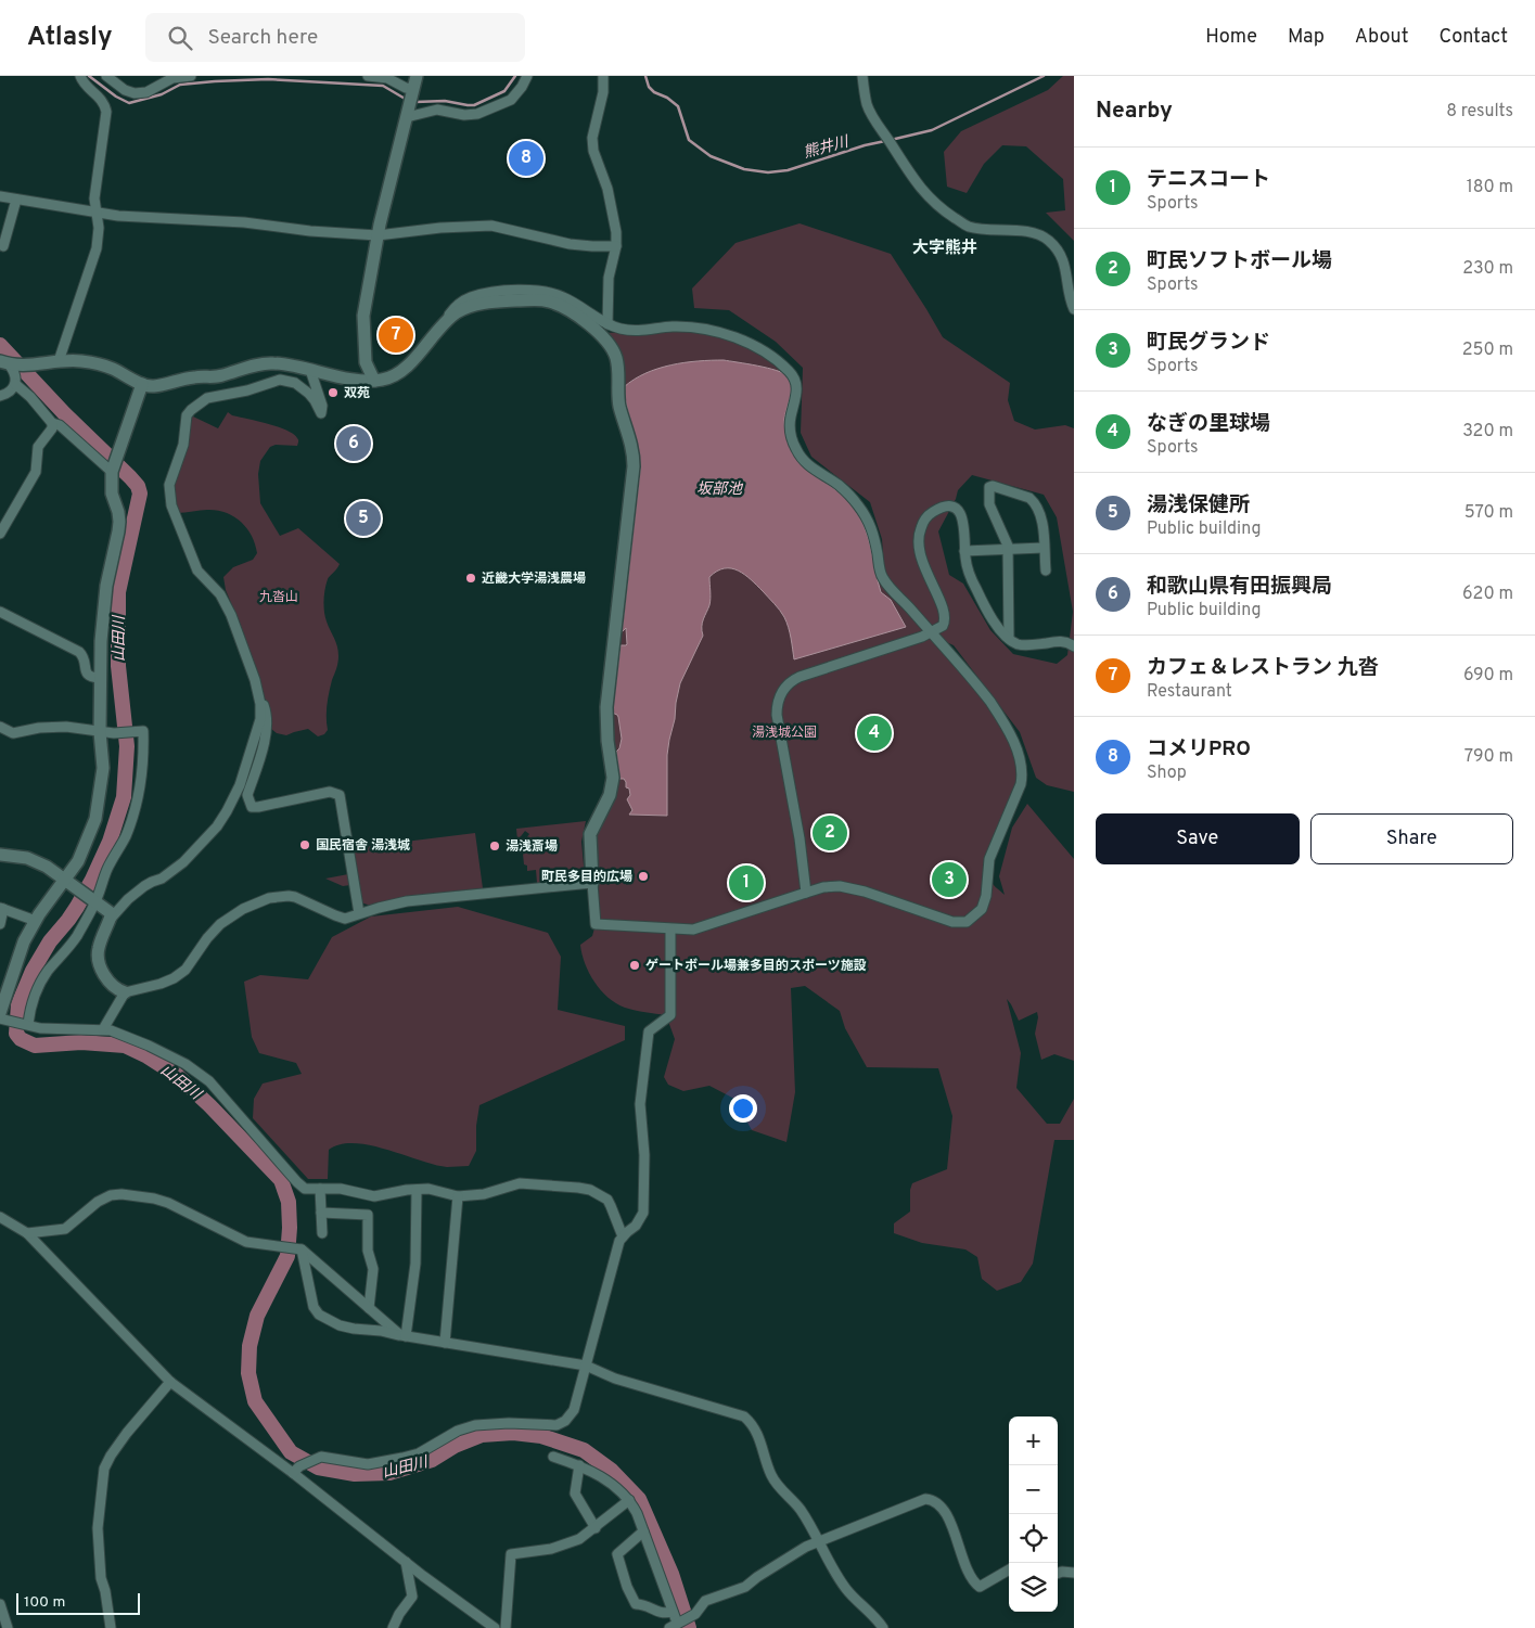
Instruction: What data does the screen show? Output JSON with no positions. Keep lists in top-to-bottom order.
{
  "districts": ["大字熊井"],
  "water": ["熊井川", "坂部池", "山田川"],
  "parks": ["九沓山", "湯浅城公園"],
  "places": [
    "双苑",
    "近畿大学湯浅農場",
    "国民宿舎 湯浅城",
    "湯浅斎場",
    "町民多目的広場",
    "ゲートボール場兼多目的スポーツ施設"
  ],
  "scale_bar": "100 m",
  "page": {
    "header": "Atlasly",
    "search": "Search here",
    "nav": [
      "Home",
      "Map",
      "About",
      "Contact"
    ],
    "heading": ["Nearby", "8 results"],
    "pins": [
      "8",
      "7",
      "6",
      "5",
      "4",
      "2",
      "3",
      "1"
    ],
    "list": [
      {
        "mark": "1",
        "name": "テニスコート",
        "note": "Sports",
        "value": "180 m"
      },
      {
        "mark": "2",
        "name": "町民ソフトボール場",
        "note": "Sports",
        "value": "230 m"
      },
      {
        "mark": "3",
        "name": "町民グランド",
        "note": "Sports",
        "value": "250 m"
      },
      {
        "mark": "4",
        "name": "なぎの里球場",
        "note": "Sports",
        "value": "320 m"
      },
      {
        "mark": "5",
        "name": "湯浅保健所",
        "note": "Public building",
        "value": "570 m"
      },
      {
        "mark": "6",
        "name": "和歌山県有田振興局",
        "note": "Public building",
        "value": "620 m"
      },
      {
        "mark": "7",
        "name": "カフェ＆レストラン 九沓",
        "note": "Restaurant",
        "value": "690 m"
      },
      {
        "mark": "8",
        "name": "コメリPRO",
        "note": "Shop",
        "value": "790 m"
      }
    ],
    "buttons": ["Save", "Share"],
    "map_buttons": ["+", "−"],
    "scale": "100 m"
  }
}
